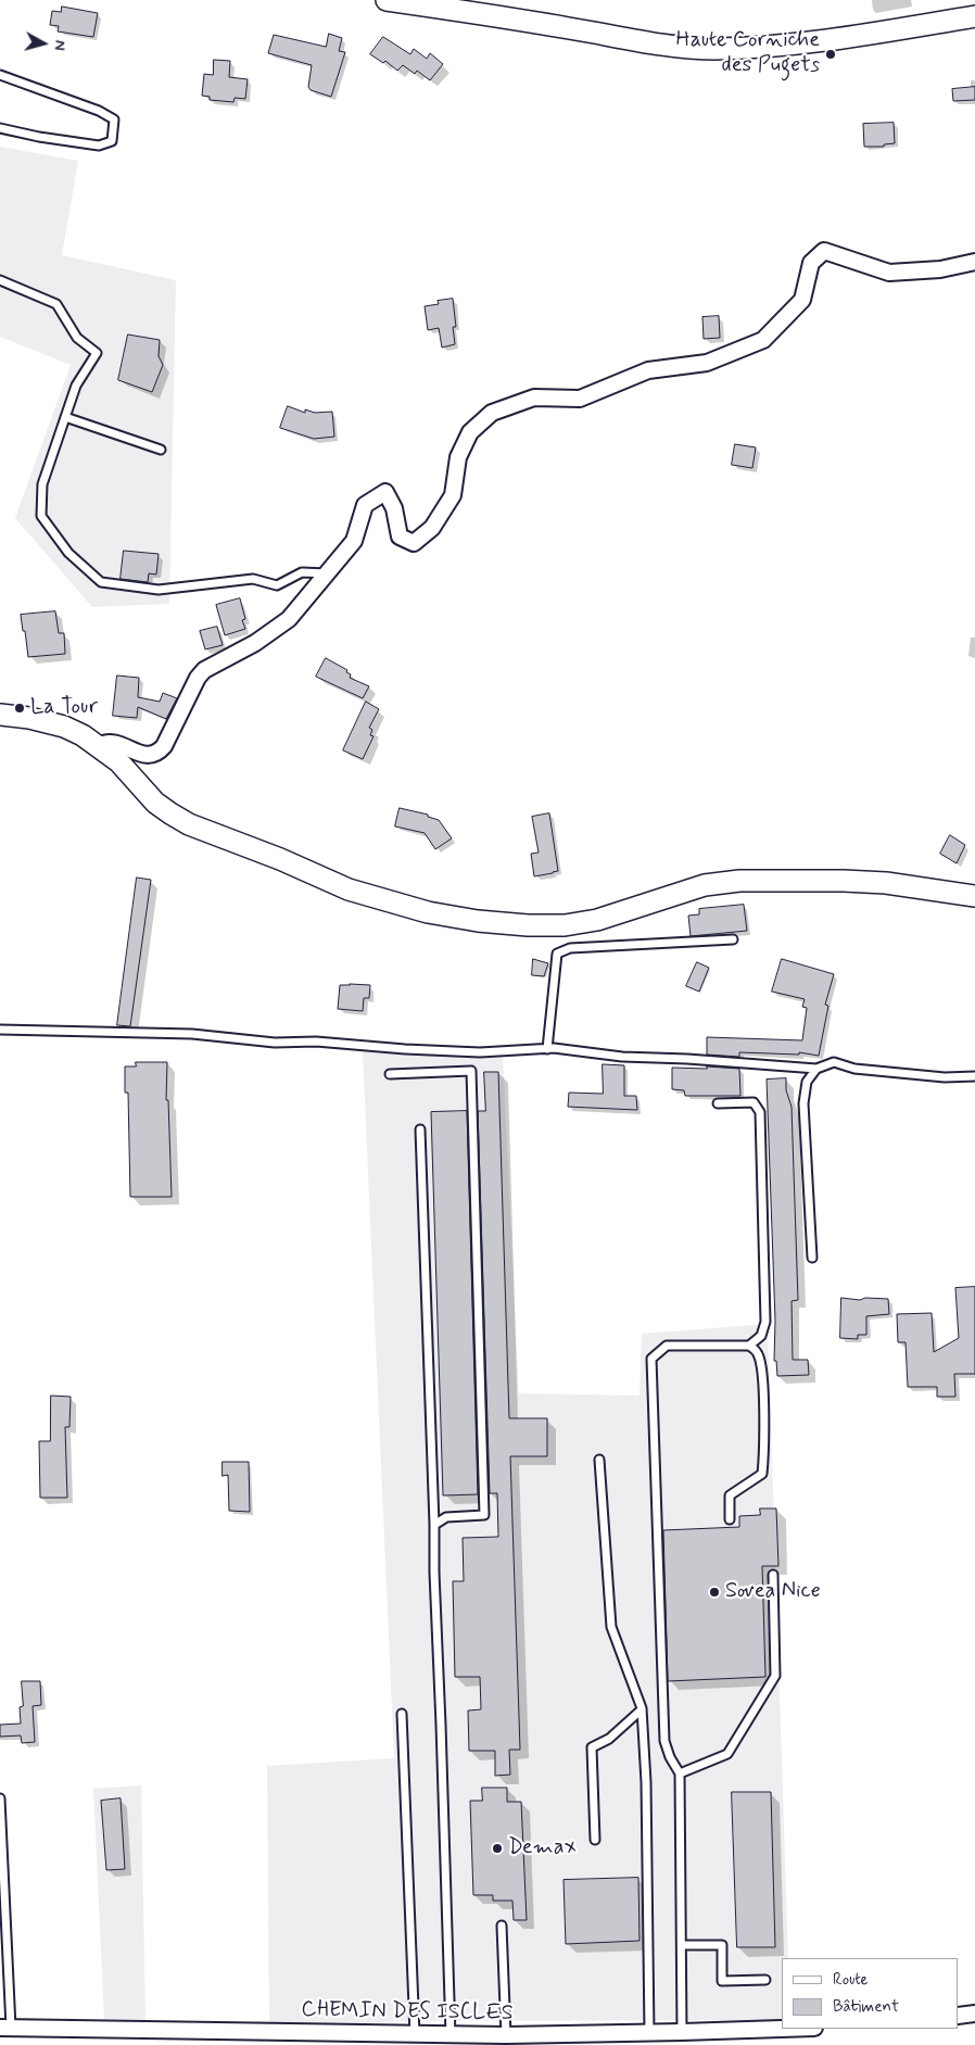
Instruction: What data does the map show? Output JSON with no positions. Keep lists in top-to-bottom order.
{
  "streets": {
    "street": ["CHEMIN DES ISCLES"]
  },
  "places": [
    "Haute Corniche des Pugets",
    "La Tour",
    "Sovea Nice",
    "Demax"
  ],
  "legend": ["Route", "Bâtiment"],
  "north": "right"
}
